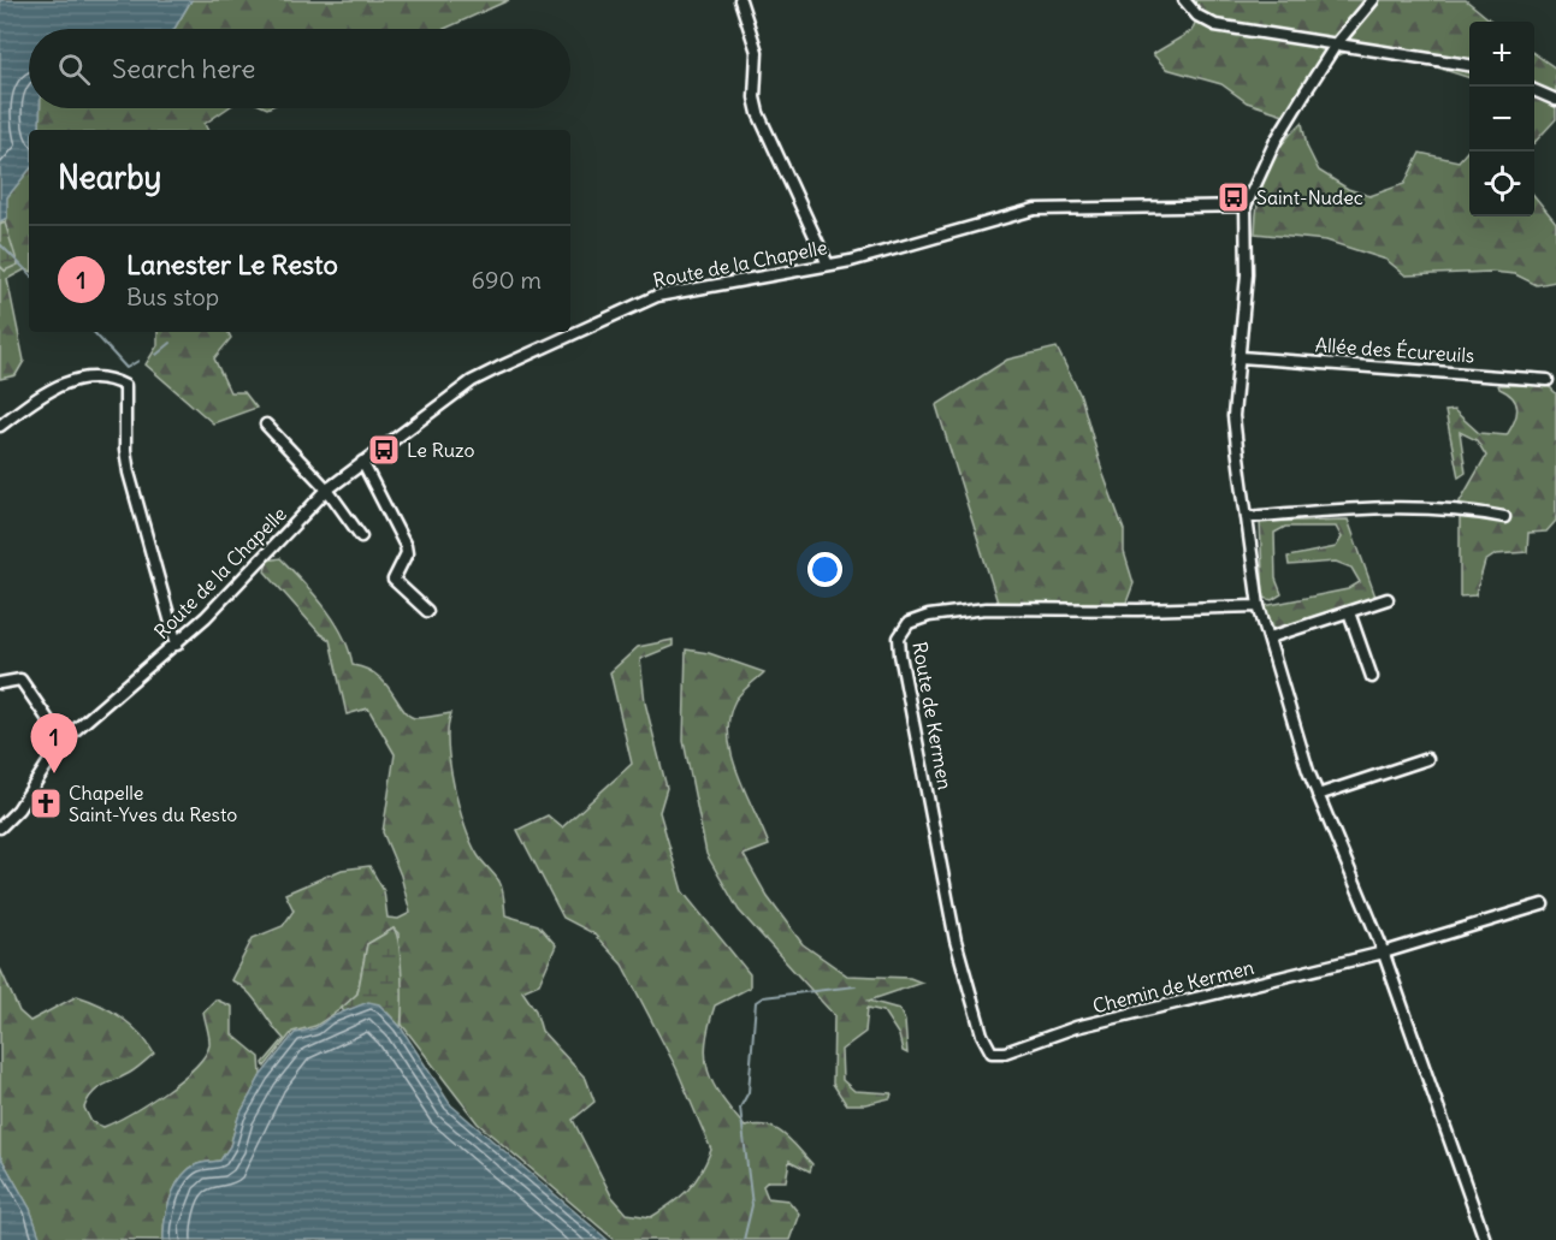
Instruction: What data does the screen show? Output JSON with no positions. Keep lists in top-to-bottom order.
{
  "streets": {
    "street": [
      "Route de la Chapelle",
      "Allée des Écureuils",
      "Route de Kermen",
      "Chemin de Kermen"
    ]
  },
  "crossings": [
    ["Route de Kermen", "Chemin de Kermen"]
  ],
  "places": {
    "bus stop": ["Saint-Nudec", "Le Ruzo"],
    "church": ["Chapelle Saint-Yves du Resto"]
  },
  "page": {
    "map_buttons": ["+", "−"],
    "search": "Search here",
    "heading": "Nearby",
    "list": [
      {
        "mark": "1",
        "name": "Lanester Le Resto",
        "note": "Bus stop",
        "value": "690 m"
      }
    ],
    "pins": "1"
  }
}
